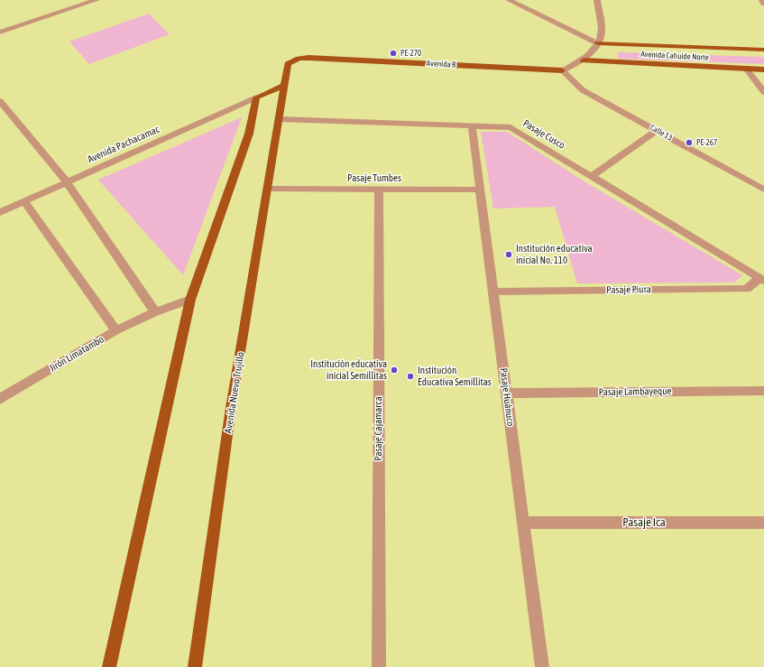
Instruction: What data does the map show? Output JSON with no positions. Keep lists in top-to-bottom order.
{
  "streets": {
    "main road": ["Avenida Cahuide Norte", "Avenida B", "Avenida Nuevo Trujillo"],
    "street": [
      "Calle 13",
      "Pasaje Cusco",
      "Avenida Pachacamac",
      "Pasaje Tumbes",
      "Pasaje Piura",
      "Jirón Limatambo",
      "Pasaje Lambayeque",
      "Pasaje Huánuco",
      "Pasaje Cajamarca",
      "Pasaje Ica"
    ]
  },
  "crossings": [
    ["Avenida Cahuide Norte", "Avenida B"],
    ["Avenida B", "Calle 13"],
    ["Avenida B", "Pasaje Cusco"],
    ["Avenida B", "Avenida Nuevo Trujillo"],
    ["Pasaje Cusco", "Pasaje Piura"],
    ["Pasaje Cusco", "Avenida Nuevo Trujillo"],
    ["Pasaje Cusco", "Pasaje Huánuco"],
    ["Pasaje Tumbes", "Avenida Nuevo Trujillo"],
    ["Pasaje Tumbes", "Pasaje Huánuco"],
    ["Pasaje Tumbes", "Pasaje Cajamarca"],
    ["Pasaje Piura", "Pasaje Huánuco"],
    ["Pasaje Lambayeque", "Pasaje Huánuco"],
    ["Pasaje Huánuco", "Pasaje Ica"]
  ],
  "places": [
    "PE-270",
    "PE-267",
    "Institución educativa inicial No. 110",
    "Institución educativa inicial Semillitas",
    "Institución Educativa Semillitas"
  ]
}
